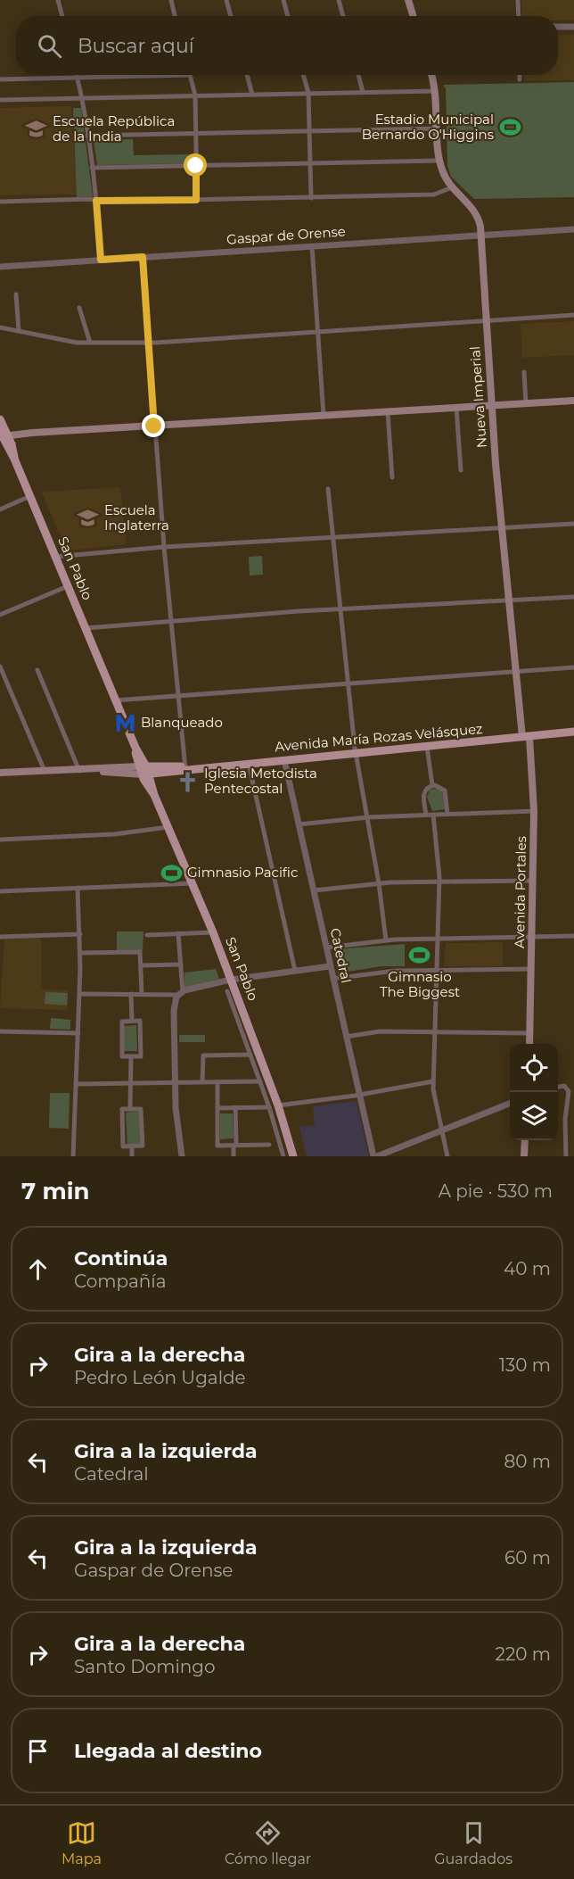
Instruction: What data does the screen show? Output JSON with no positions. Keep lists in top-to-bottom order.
{
  "streets": {
    "main road": [
      "Nueva Imperial",
      "San Pablo",
      "Avenida María Rozas Velásquez",
      "Avenida Portales"
    ],
    "street": ["Gaspar de Orense", "Catedral"]
  },
  "crossings": [
    ["Gaspar de Orense", "Nueva Imperial"],
    ["Nueva Imperial", "Avenida María Rozas Velásquez"],
    ["Nueva Imperial", "Avenida Portales"],
    ["San Pablo", "Avenida María Rozas Velásquez"],
    ["Avenida María Rozas Velásquez", "Avenida Portales"],
    ["Avenida María Rozas Velásquez", "Catedral"]
  ],
  "places": {
    "sports": ["Estadio Municipal Bernardo O'Higgins", "Gimnasio Pacific", "Gimnasio The Biggest"],
    "school or university": ["Escuela República de la India", "Escuela Inglaterra"],
    "metro station": ["Blanqueado"],
    "church": ["Iglesia Metodista Pentecostal"]
  },
  "page": {
    "search": "Buscar aquí",
    "heading": ["7 min", "A pie · 530 m"],
    "list": [
      ["Continúa", "Compañía", "40 m"],
      ["Gira a la derecha", "Pedro León Ugalde", "130 m"],
      ["Gira a la izquierda", "Catedral", "80 m"],
      ["Gira a la izquierda", "Gaspar de Orense", "60 m"],
      ["Gira a la derecha", "Santo Domingo", "220 m"],
      "Llegada al destino"
    ],
    "nav": ["Mapa", "Cómo llegar", "Guardados"]
  }
}
